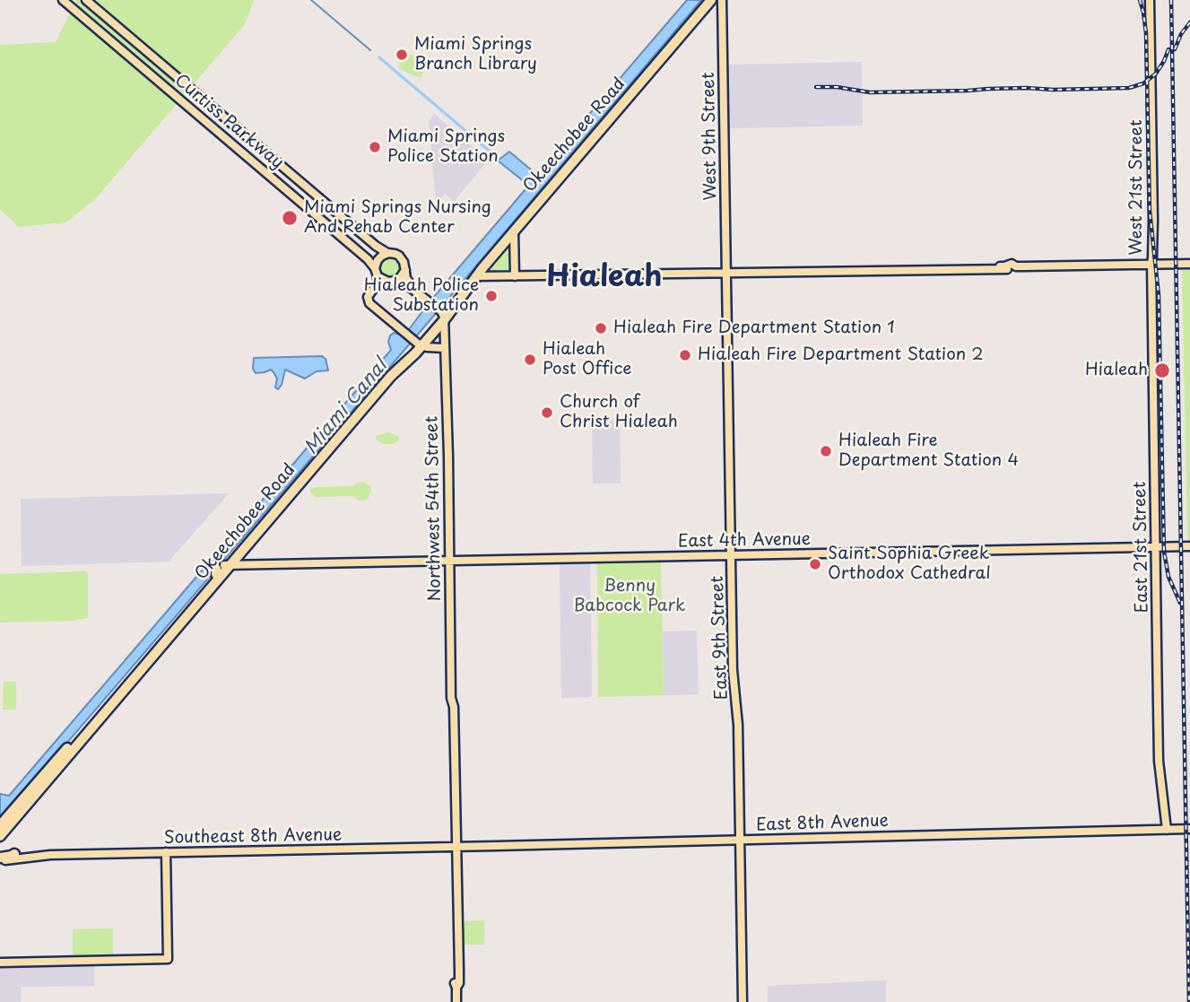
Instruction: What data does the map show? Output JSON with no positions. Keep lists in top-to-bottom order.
{
  "streets": {
    "highway": ["Okeechobee Road"],
    "main road": [
      "Curtiss Parkway",
      "West 9th Street",
      "West 21st Street",
      "Northwest 54th Street",
      "East 4th Avenue",
      "East 21st Street",
      "East 9th Street",
      "East 8th Avenue",
      "Southeast 8th Avenue"
    ]
  },
  "crossings": [
    ["Okeechobee Road", "Northwest 54th Street"],
    ["Okeechobee Road", "East 4th Avenue"],
    ["West 9th Street", "East 9th Street"],
    ["West 21st Street", "East 21st Street"],
    ["Northwest 54th Street", "East 4th Avenue"],
    ["Northwest 54th Street", "East 8th Avenue"],
    ["Northwest 54th Street", "Southeast 8th Avenue"],
    ["East 4th Avenue", "East 21st Street"],
    ["East 4th Avenue", "East 9th Street"],
    ["East 21st Street", "East 8th Avenue"],
    ["East 9th Street", "East 8th Avenue"],
    ["East 8th Avenue", "Southeast 8th Avenue"]
  ],
  "districts": ["Hialeah"],
  "water": ["Miami Canal"],
  "parks": ["Benny Babcock Park"],
  "places": [
    "Miami Springs Branch Library",
    "Miami Springs Police Station",
    "Miami Springs Nursing And Rehab Center",
    "Hialeah Police Substation",
    "Hialeah Fire Department Station 1",
    "Hialeah Fire Department Station 2",
    "Hialeah Post Office",
    "Hialeah",
    "Church of Christ Hialeah",
    "Hialeah Fire Department Station 4",
    "Saint Sophia Greek Orthodox Cathedral"
  ]
}
